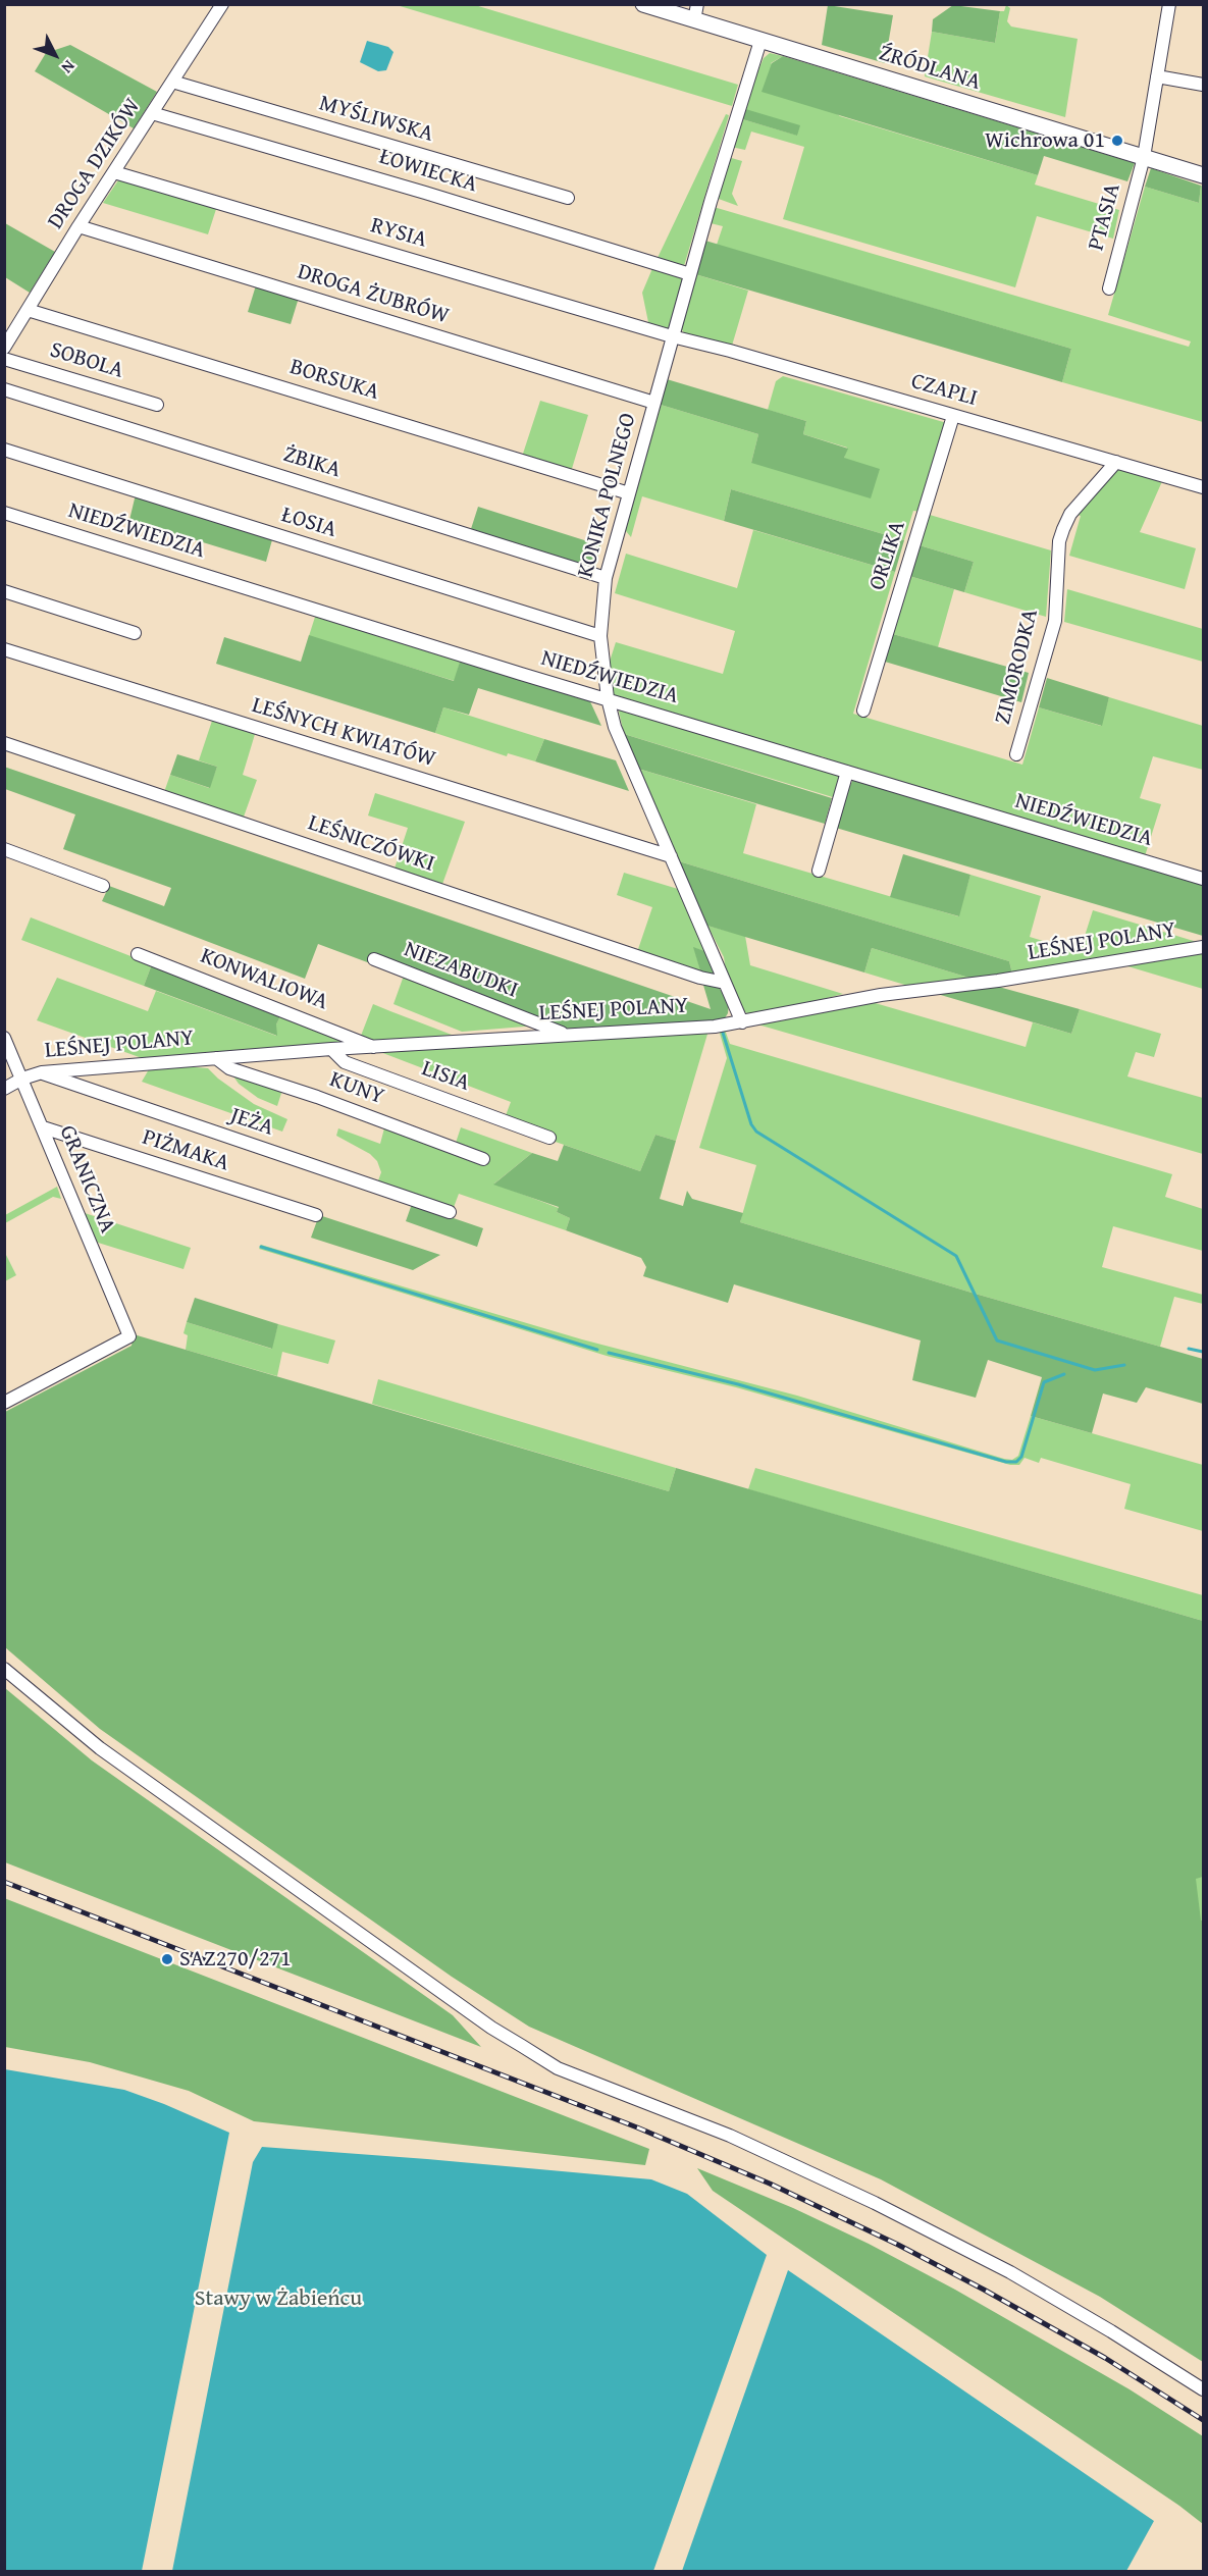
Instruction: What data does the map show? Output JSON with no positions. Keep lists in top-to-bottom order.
{
  "streets": {
    "main road": ["ŹRÓDLANA"],
    "street": [
      "MYŚLIWSKA",
      "DROGA DZIKÓW",
      "ŁOWIECKA",
      "PTASIA",
      "RYSIA",
      "DROGA ŻUBRÓW",
      "SOBOLA",
      "BORSUKA",
      "CZAPLI",
      "ŻBIKA",
      "KONIKA POLNEGO",
      "ŁOSIA",
      "NIEDŹWIEDZIA",
      "ORLIKA",
      "ZIMORODKA",
      "LEŚNYCH KWIATÓW",
      "LEŚNICZÓWKI",
      "LEŚNEJ POLANY",
      "NIEZABUDKI",
      "KONWALIOWA",
      "LISIA",
      "KUNY",
      "JEŻA",
      "PIŻMAKA",
      "GRANICZNA"
    ]
  },
  "crossings": [
    ["ŹRÓDLANA", "PTASIA"],
    ["ŹRÓDLANA", "KONIKA POLNEGO"],
    ["MYŚLIWSKA", "DROGA DZIKÓW"],
    ["DROGA DZIKÓW", "ŁOWIECKA"],
    ["DROGA DZIKÓW", "RYSIA"],
    ["DROGA DZIKÓW", "DROGA ŻUBRÓW"],
    ["DROGA DZIKÓW", "BORSUKA"],
    ["ŁOWIECKA", "KONIKA POLNEGO"],
    ["RYSIA", "CZAPLI"],
    ["RYSIA", "KONIKA POLNEGO"],
    ["DROGA ŻUBRÓW", "KONIKA POLNEGO"],
    ["BORSUKA", "KONIKA POLNEGO"],
    ["CZAPLI", "KONIKA POLNEGO"],
    ["CZAPLI", "ORLIKA"],
    ["CZAPLI", "ZIMORODKA"],
    ["ŻBIKA", "KONIKA POLNEGO"],
    ["KONIKA POLNEGO", "ŁOSIA"],
    ["KONIKA POLNEGO", "NIEDŹWIEDZIA"],
    ["KONIKA POLNEGO", "LEŚNYCH KWIATÓW"],
    ["KONIKA POLNEGO", "LEŚNICZÓWKI"],
    ["KONIKA POLNEGO", "LEŚNEJ POLANY"],
    ["LEŚNEJ POLANY", "NIEZABUDKI"],
    ["LEŚNEJ POLANY", "KONWALIOWA"],
    ["LEŚNEJ POLANY", "LISIA"],
    ["LEŚNEJ POLANY", "KUNY"],
    ["LEŚNEJ POLANY", "JEŻA"],
    ["LEŚNEJ POLANY", "GRANICZNA"],
    ["PIŻMAKA", "GRANICZNA"]
  ],
  "parks": ["Stawy w Żabieńcu"],
  "places": ["Wichrowa 01", "SAZ270/271"],
  "north": "bottom right"
}
